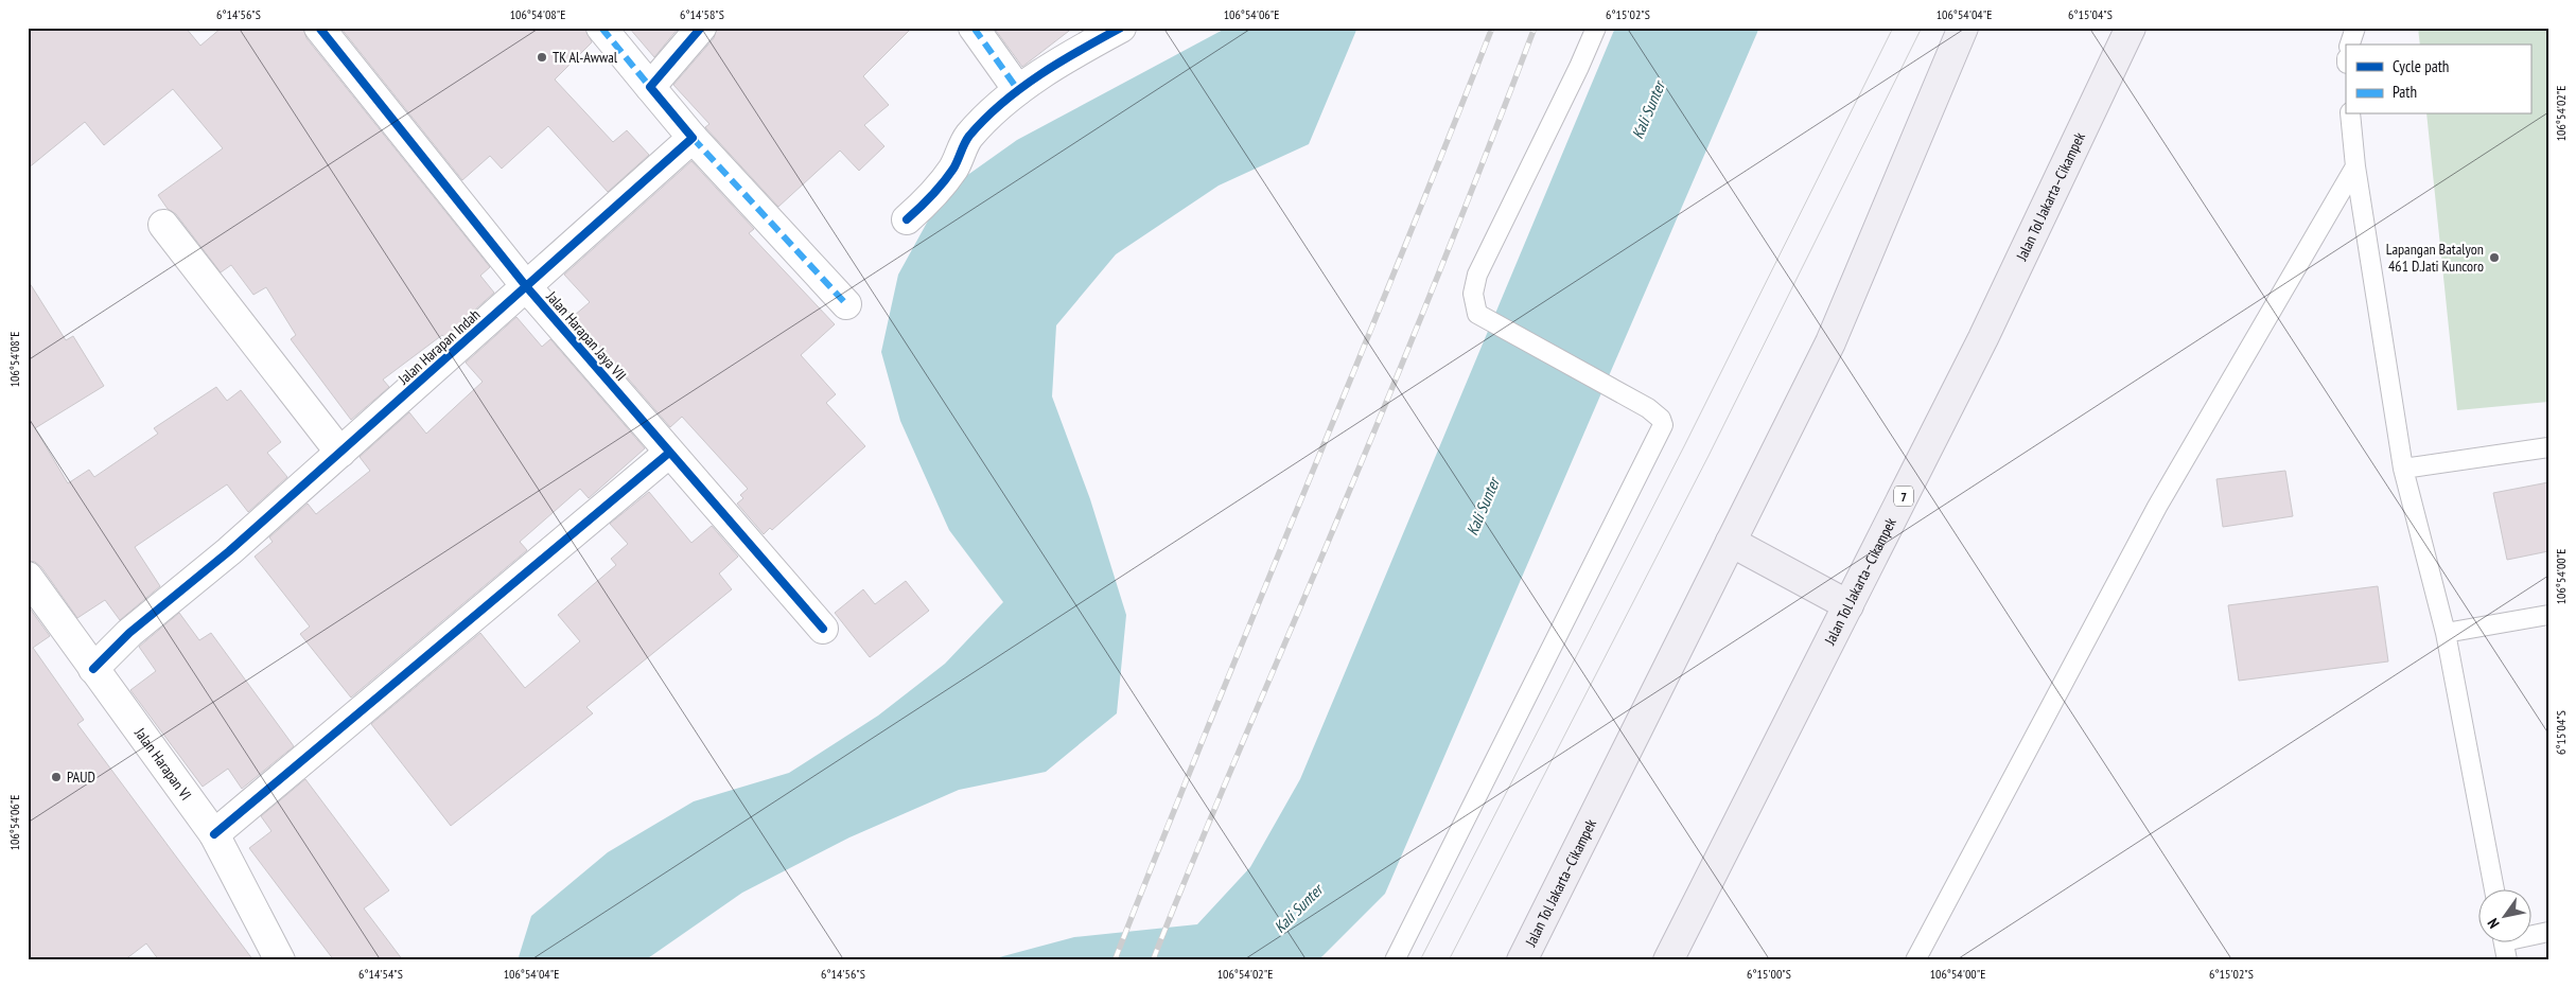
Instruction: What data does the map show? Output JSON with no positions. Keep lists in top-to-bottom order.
{
  "streets": {
    "highway": ["Jalan Tol Jakarta–Cikampek", "7"],
    "street": ["Jalan Harapan Jaya VII", "Jalan Harapan Indah", "Jalan Harapan VI"]
  },
  "crossings": [
    ["Jalan Harapan Jaya VII", "Jalan Harapan Indah"],
    ["Jalan Harapan Indah", "Jalan Harapan VI"]
  ],
  "water": ["Kali Sunter"],
  "places": ["TK Al-Awwal", "Lapangan Batalyon 461 D.Jati Kuncoro", "PAUD"],
  "legend": ["Cycle path", "Path"],
  "north": "bottom left",
  "coordinates": [
    "6°14'56\"S",
    "106°54'08\"E",
    "6°14'58\"S",
    "106°54'06\"E",
    "6°15'02\"S",
    "106°54'04\"E",
    "6°15'04\"S",
    "106°54'02\"E",
    "106°54'00\"E",
    "6°14'54\"S",
    "6°15'00\"S"
  ]
}
